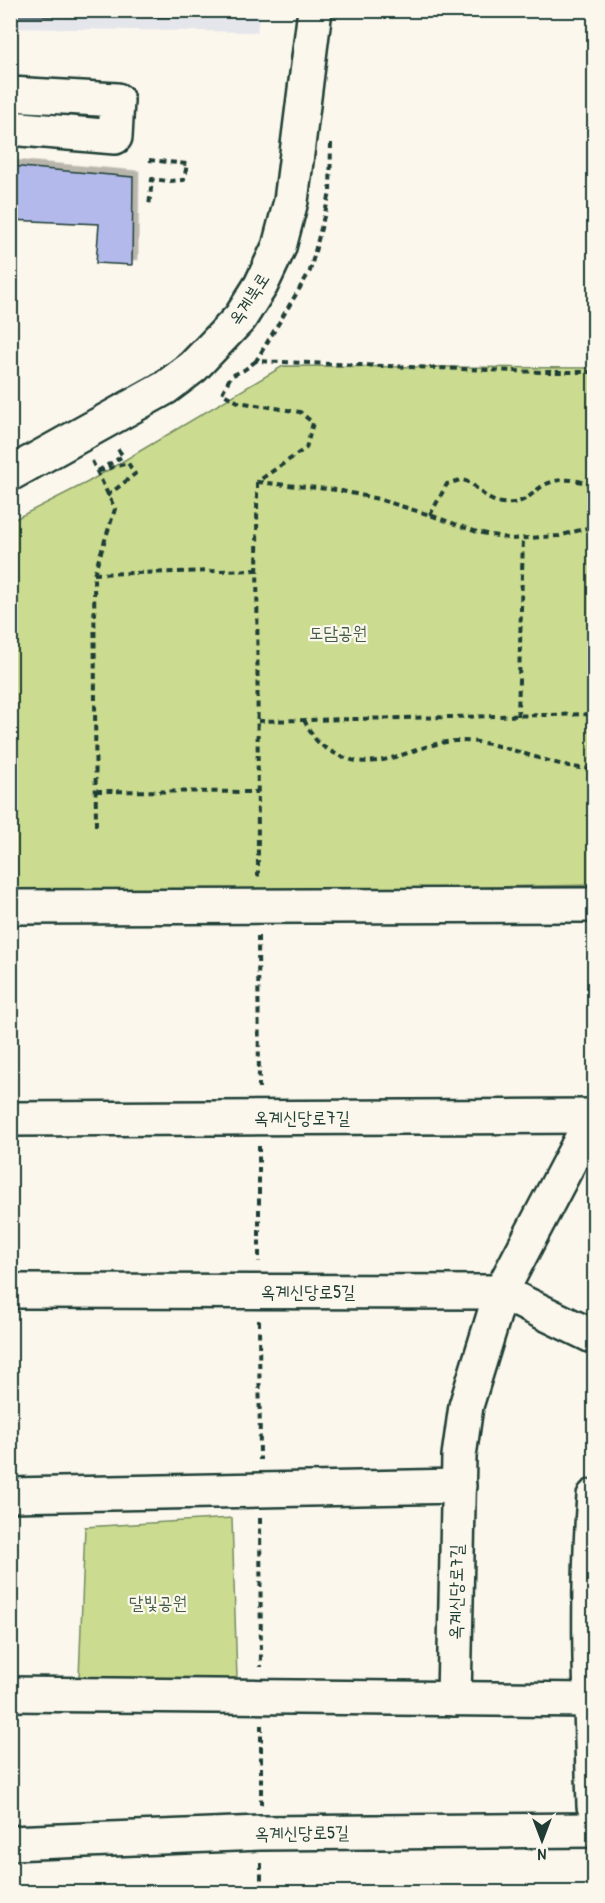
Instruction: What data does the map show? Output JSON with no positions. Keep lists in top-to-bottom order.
{
  "streets": {
    "street": ["옥계북로", "옥계신당로7길", "옥계신당로5길"]
  },
  "crossings": [
    ["옥계신당로7길", "옥계신당로5길"]
  ],
  "parks": ["도담공원", "달빛공원"],
  "north": "bottom"
}
